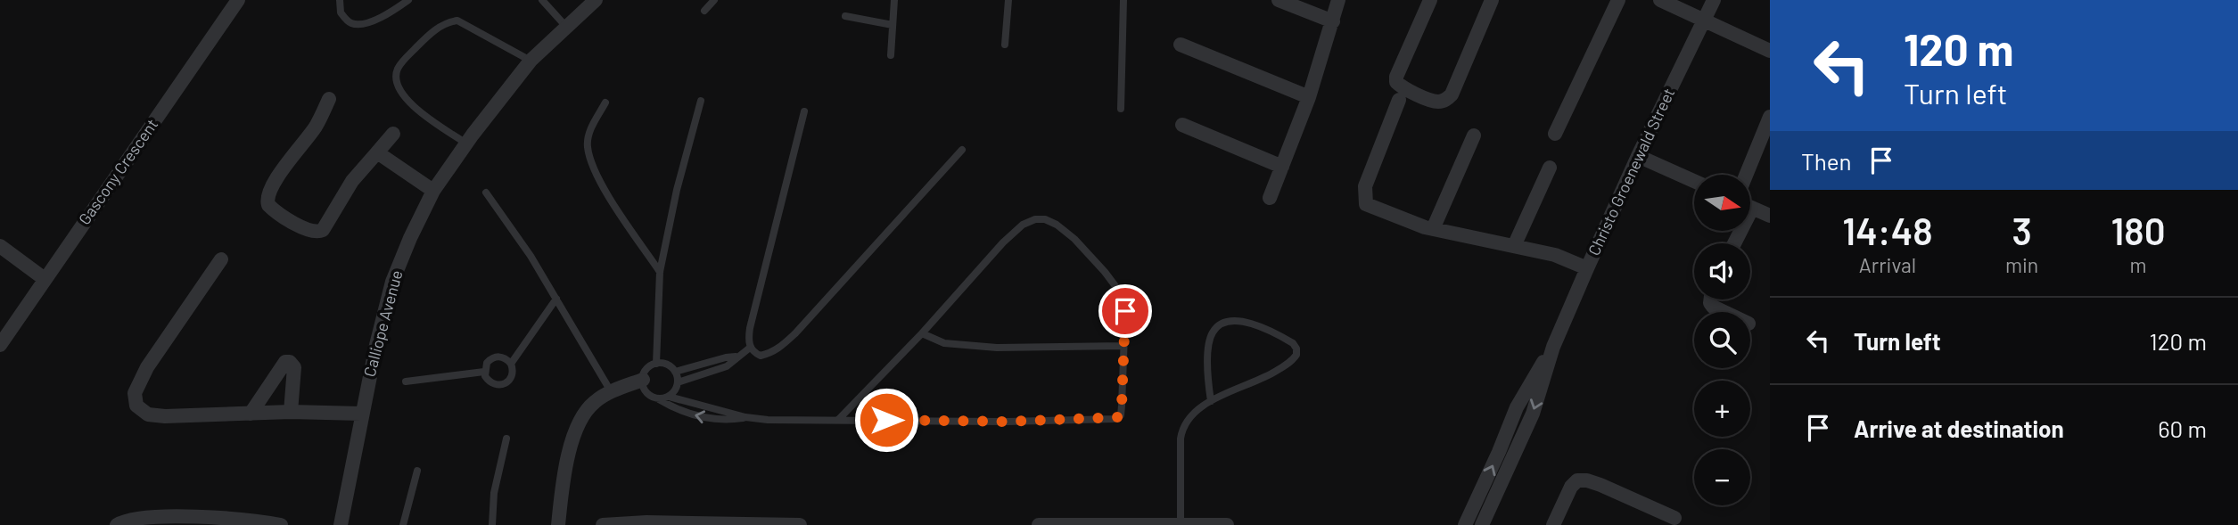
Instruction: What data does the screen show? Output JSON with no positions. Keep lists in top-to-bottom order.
{
  "streets": {
    "street": ["Gascony Crescent", "Christo Groenewald Street", "Calliope Avenue"]
  },
  "north": "right",
  "page": {
    "turn": ["120 m", "Turn left"],
    "then": "Then",
    "map_buttons": ["+", "−"],
    "eta": [
      "14:48",
      "Arrival",
      "3",
      "min",
      "180",
      "m"
    ],
    "list": [
      {
        "name": "Turn left",
        "value": "120 m"
      },
      {
        "name": "Arrive at destination",
        "value": "60 m"
      }
    ]
  }
}
